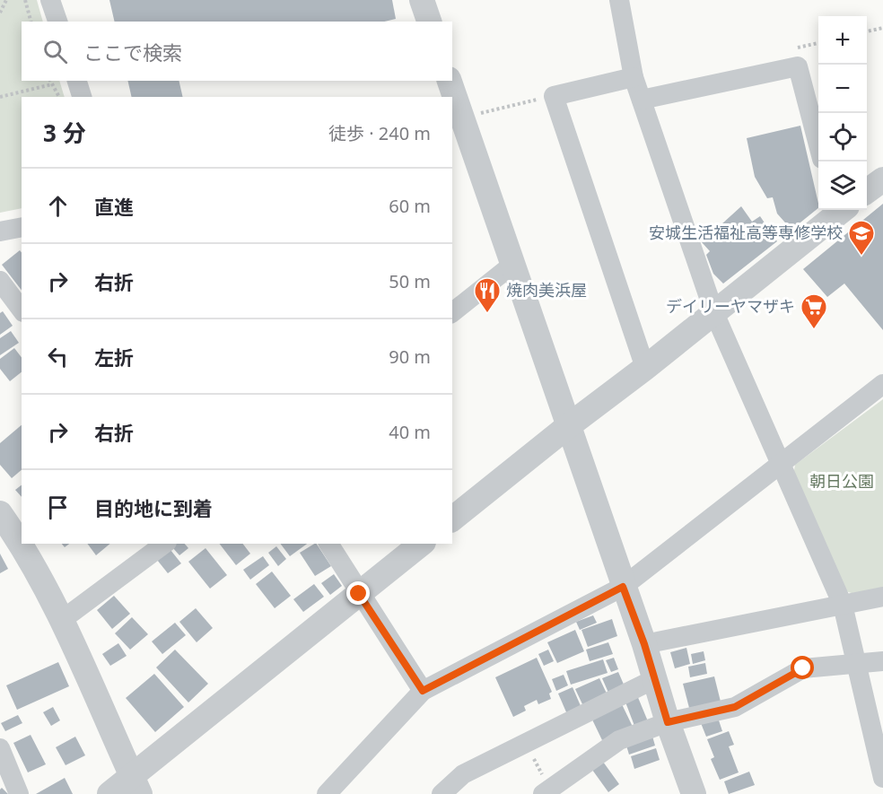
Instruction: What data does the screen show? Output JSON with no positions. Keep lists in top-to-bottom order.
{
  "parks": ["朝日公園"],
  "places": {
    "school or university": ["安城生活福祉高等専修学校"],
    "restaurant": ["焼肉美浜屋"],
    "supermarket": ["デイリーヤマザキ"]
  },
  "page": {
    "map_buttons": ["+", "−"],
    "search": "ここで検索",
    "heading": ["3 分", "徒歩 · 240 m"],
    "list": [
      ["直進", "60 m"],
      ["右折", "50 m"],
      ["左折", "90 m"],
      ["右折", "40 m"],
      "目的地に到着"
    ]
  }
}
